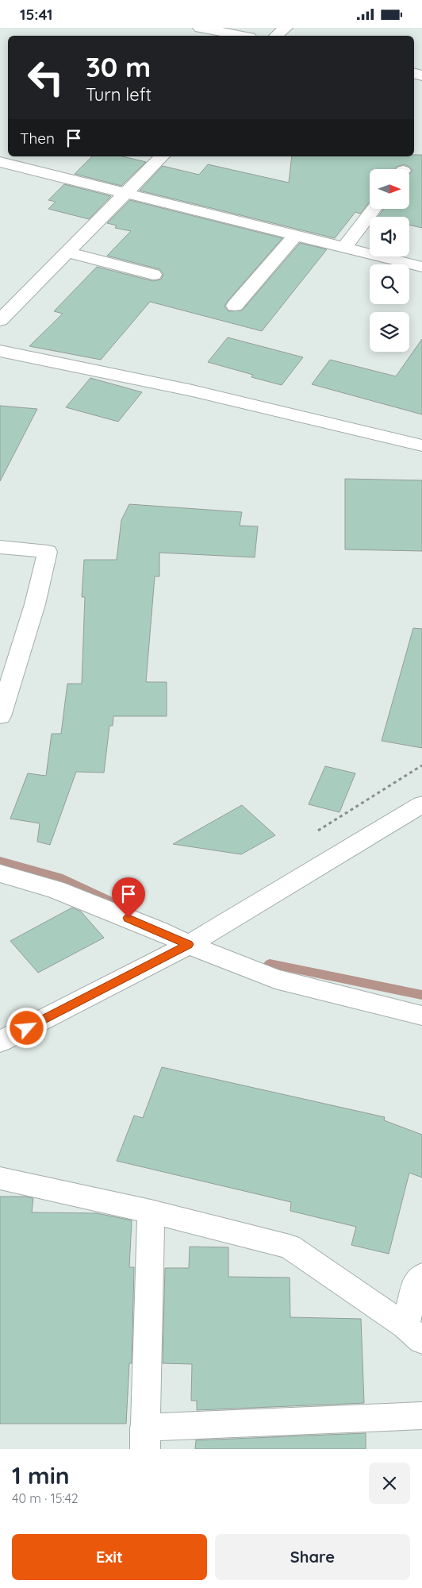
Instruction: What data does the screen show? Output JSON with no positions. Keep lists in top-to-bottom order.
{
  "north": "right",
  "page": {
    "status": "15:41",
    "turn": ["30 m", "Turn left"],
    "then": "Then",
    "heading": ["1 min", "40 m · 15:42"],
    "buttons": ["Exit", "Share"]
  }
}
